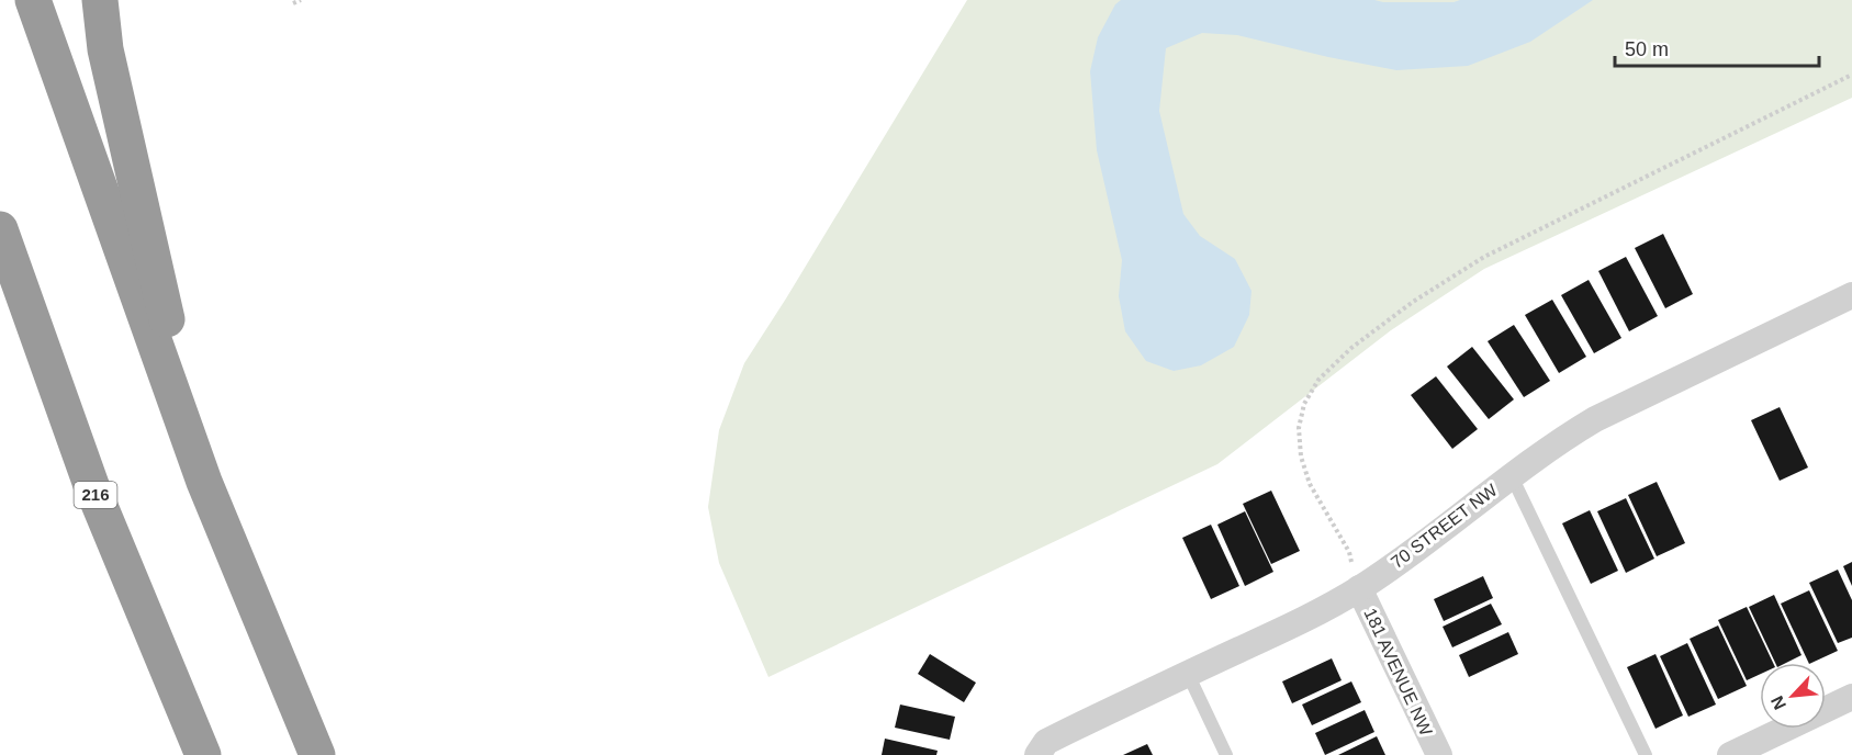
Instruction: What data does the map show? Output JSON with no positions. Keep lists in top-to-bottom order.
{
  "streets": {
    "highway": ["216"],
    "street": ["70 STREET NW", "181 AVENUE NW"]
  },
  "crossings": [
    ["70 STREET NW", "181 AVENUE NW"]
  ],
  "scale_bar": "50 m",
  "north": "bottom left"
}
